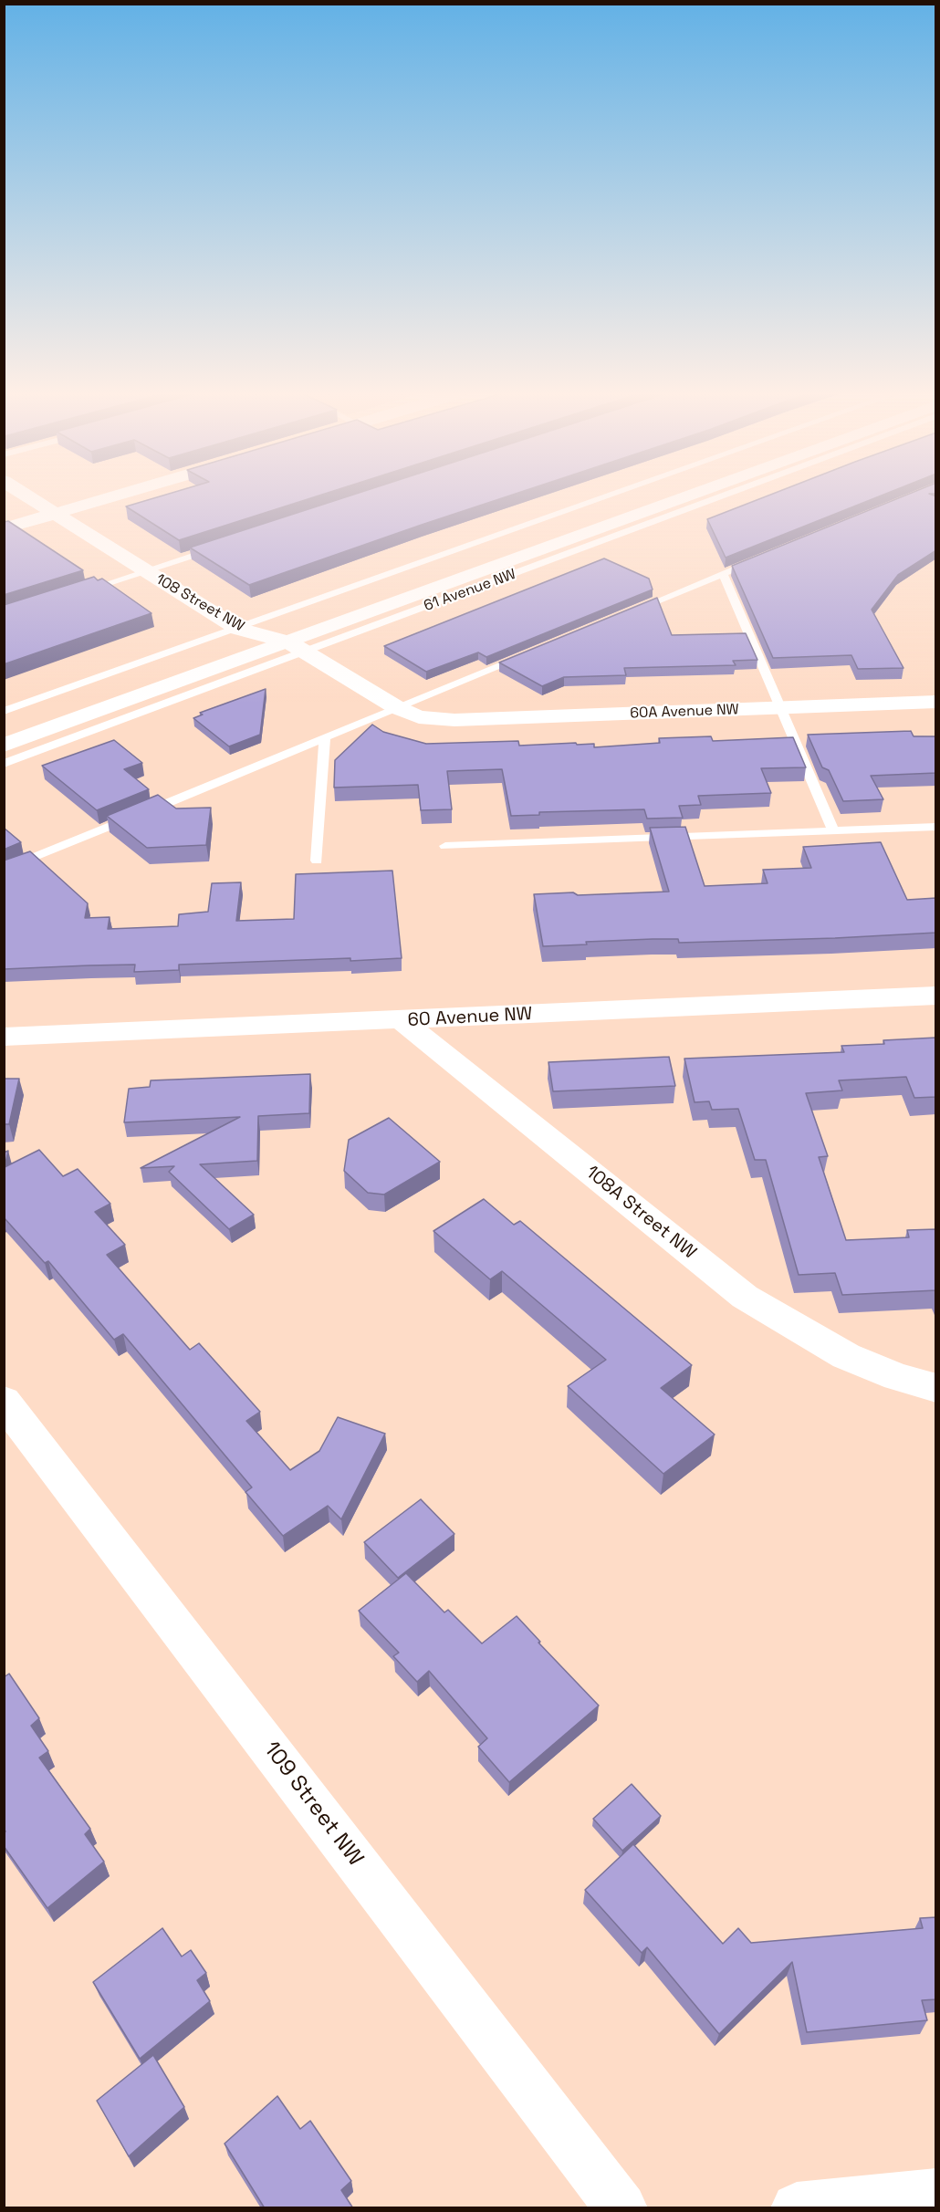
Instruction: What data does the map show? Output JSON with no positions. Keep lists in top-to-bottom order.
{
  "streets": {
    "street": [
      "61 Avenue NW",
      "108 Street NW",
      "60A Avenue NW",
      "60 Avenue NW",
      "108A Street NW",
      "109 Street NW"
    ]
  },
  "crossings": [
    ["61 Avenue NW", "108 Street NW"],
    ["108 Street NW", "60A Avenue NW"],
    ["60 Avenue NW", "108A Street NW"]
  ]
}
